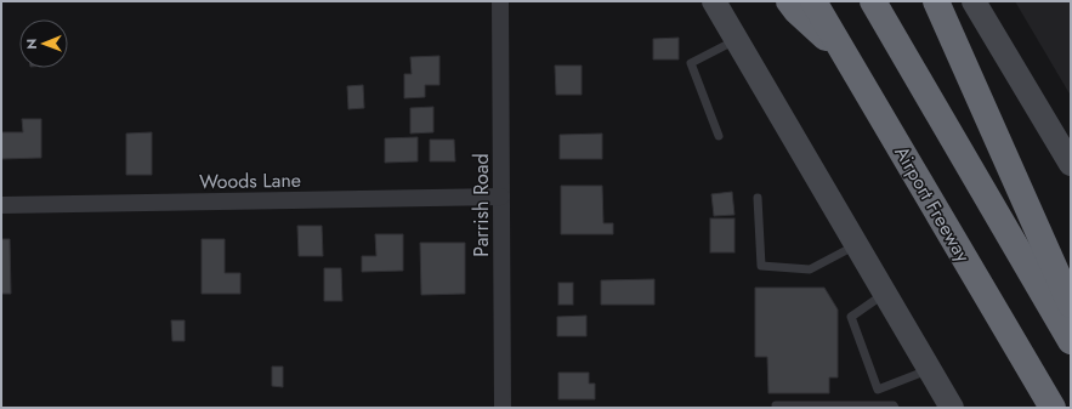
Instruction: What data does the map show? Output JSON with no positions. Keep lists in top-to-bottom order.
{
  "streets": {
    "highway": ["Airport Freeway"],
    "street": ["Woods Lane", "Parrish Road"]
  },
  "crossings": [
    ["Woods Lane", "Parrish Road"]
  ],
  "north": "left"
}
